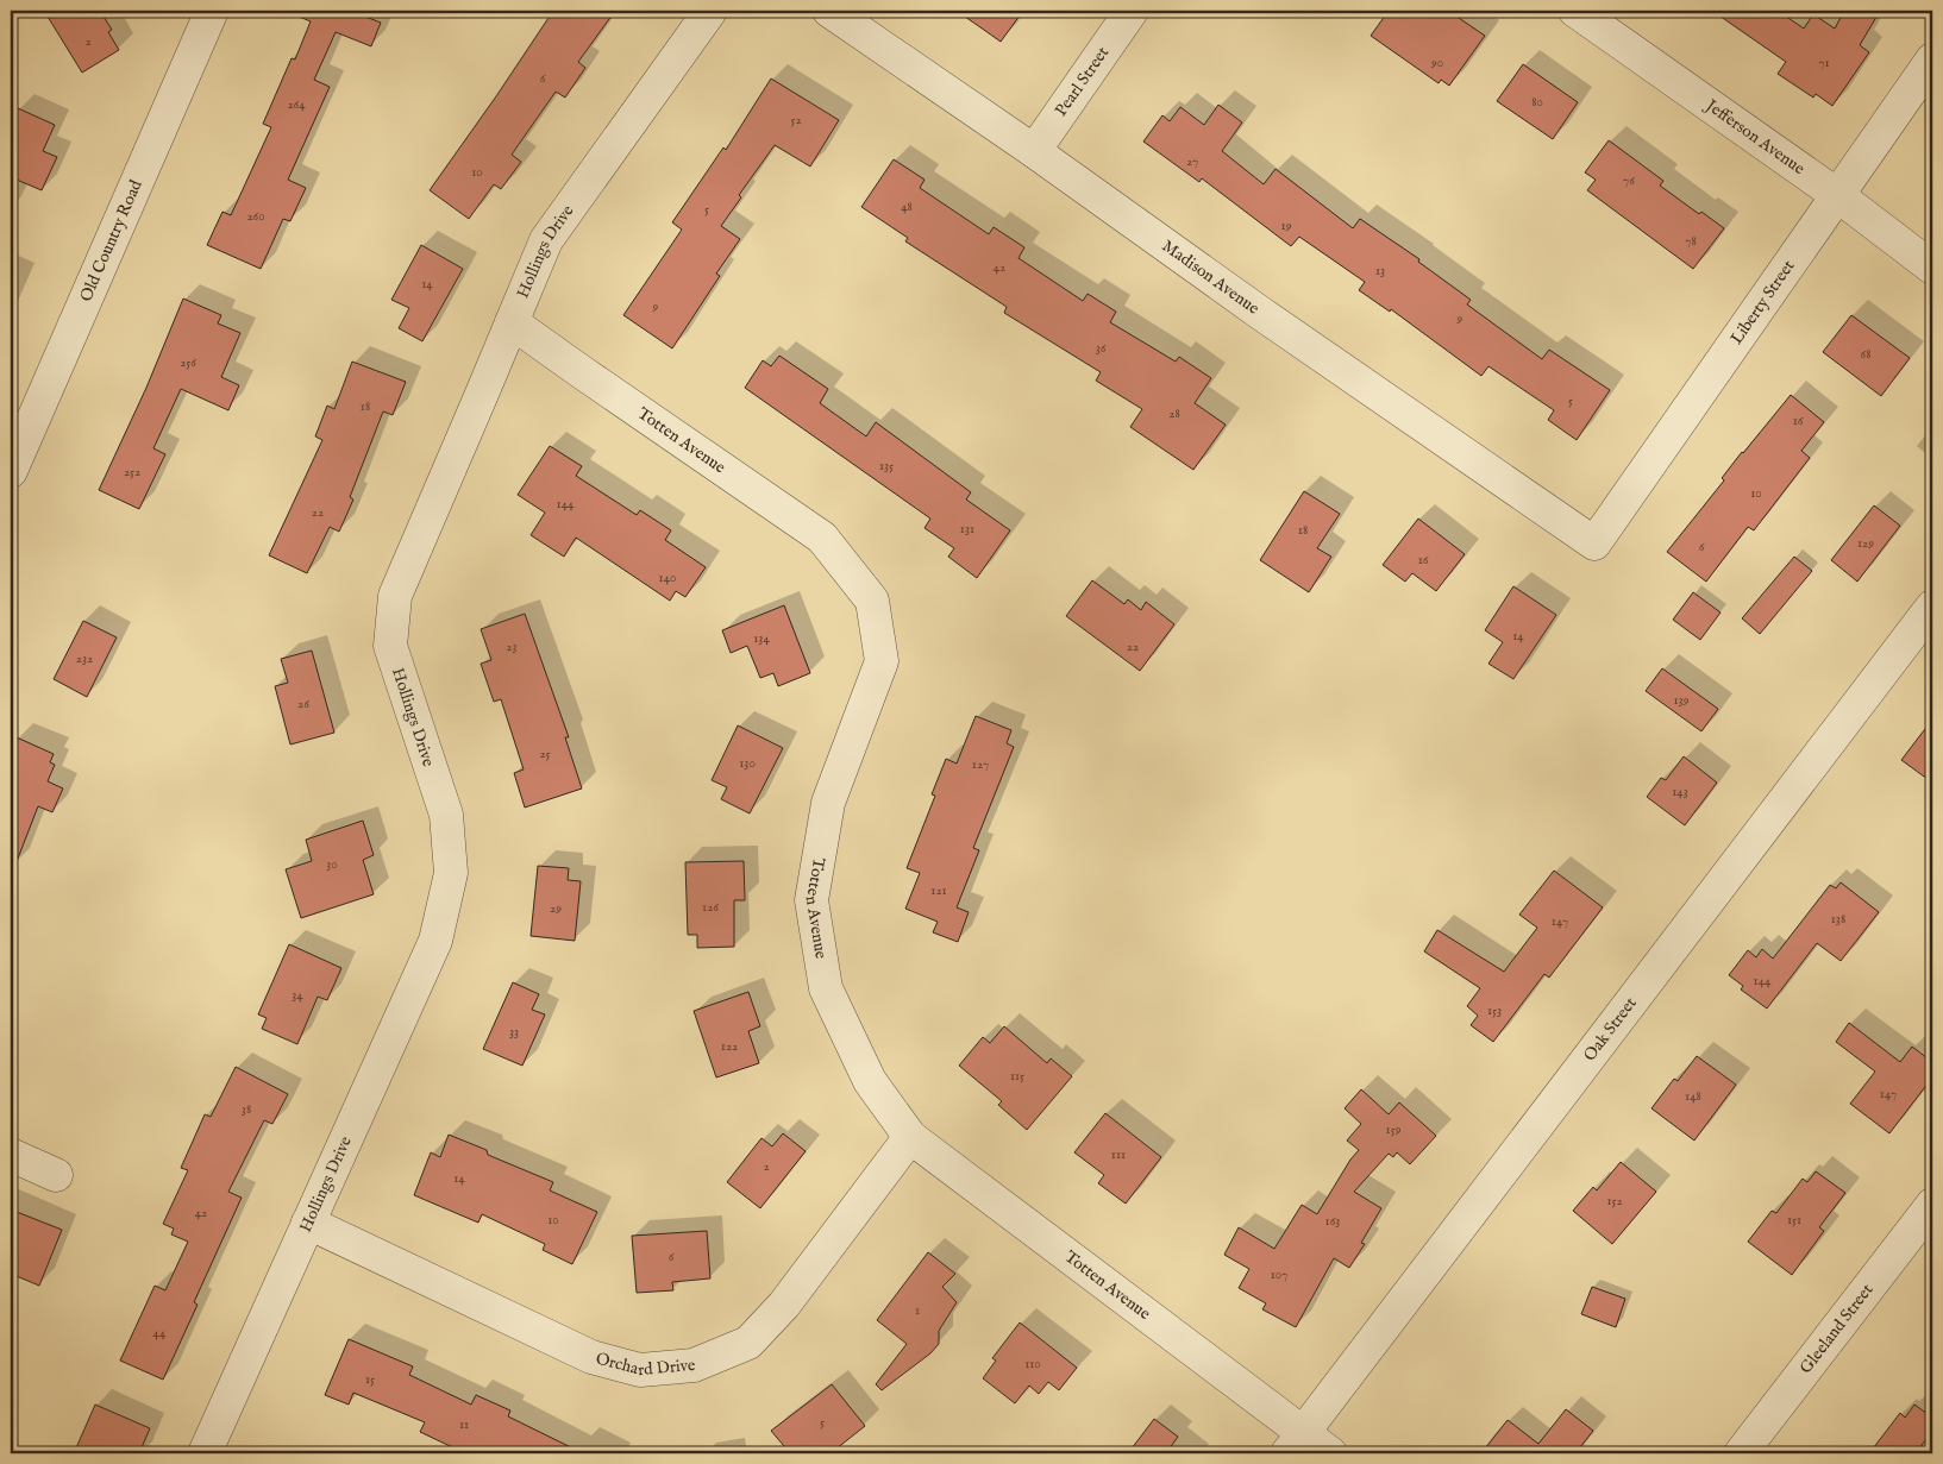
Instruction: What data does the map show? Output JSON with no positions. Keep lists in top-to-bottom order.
{
  "streets": {
    "street": [
      "Pearl Street",
      "Jefferson Avenue",
      "Old Country Road",
      "Hollings Drive",
      "Madison Avenue",
      "Liberty Street",
      "Totten Avenue",
      "Oak Street",
      "Gleeland Street",
      "Orchard Drive"
    ]
  },
  "crossings": [
    ["Pearl Street", "Madison Avenue"],
    ["Jefferson Avenue", "Liberty Street"],
    ["Hollings Drive", "Totten Avenue"],
    ["Hollings Drive", "Orchard Drive"],
    ["Madison Avenue", "Liberty Street"],
    ["Totten Avenue", "Oak Street"],
    ["Totten Avenue", "Orchard Drive"]
  ],
  "house_numbers": [
    "2",
    "90",
    "71",
    "6",
    "80",
    "264",
    "52",
    "27",
    "10",
    "76",
    "48",
    "5",
    "260",
    "19",
    "78",
    "42",
    "13",
    "14",
    "9",
    "9",
    "36",
    "68",
    "256",
    "5",
    "18",
    "28",
    "16",
    "135",
    "252",
    "10",
    "144",
    "22",
    "131",
    "18",
    "129",
    "6",
    "16",
    "140",
    "14",
    "134",
    "23",
    "22",
    "232",
    "139",
    "26",
    "25",
    "130",
    "127",
    "143",
    "30",
    "121",
    "126",
    "29",
    "138",
    "147",
    "144",
    "34",
    "153",
    "33",
    "122",
    "115",
    "147",
    "148",
    "38",
    "159",
    "111",
    "2",
    "14",
    "152",
    "42",
    "10",
    "151",
    "163",
    "6",
    "107",
    "1",
    "44",
    "110",
    "15",
    "5",
    "11"
  ]
}
